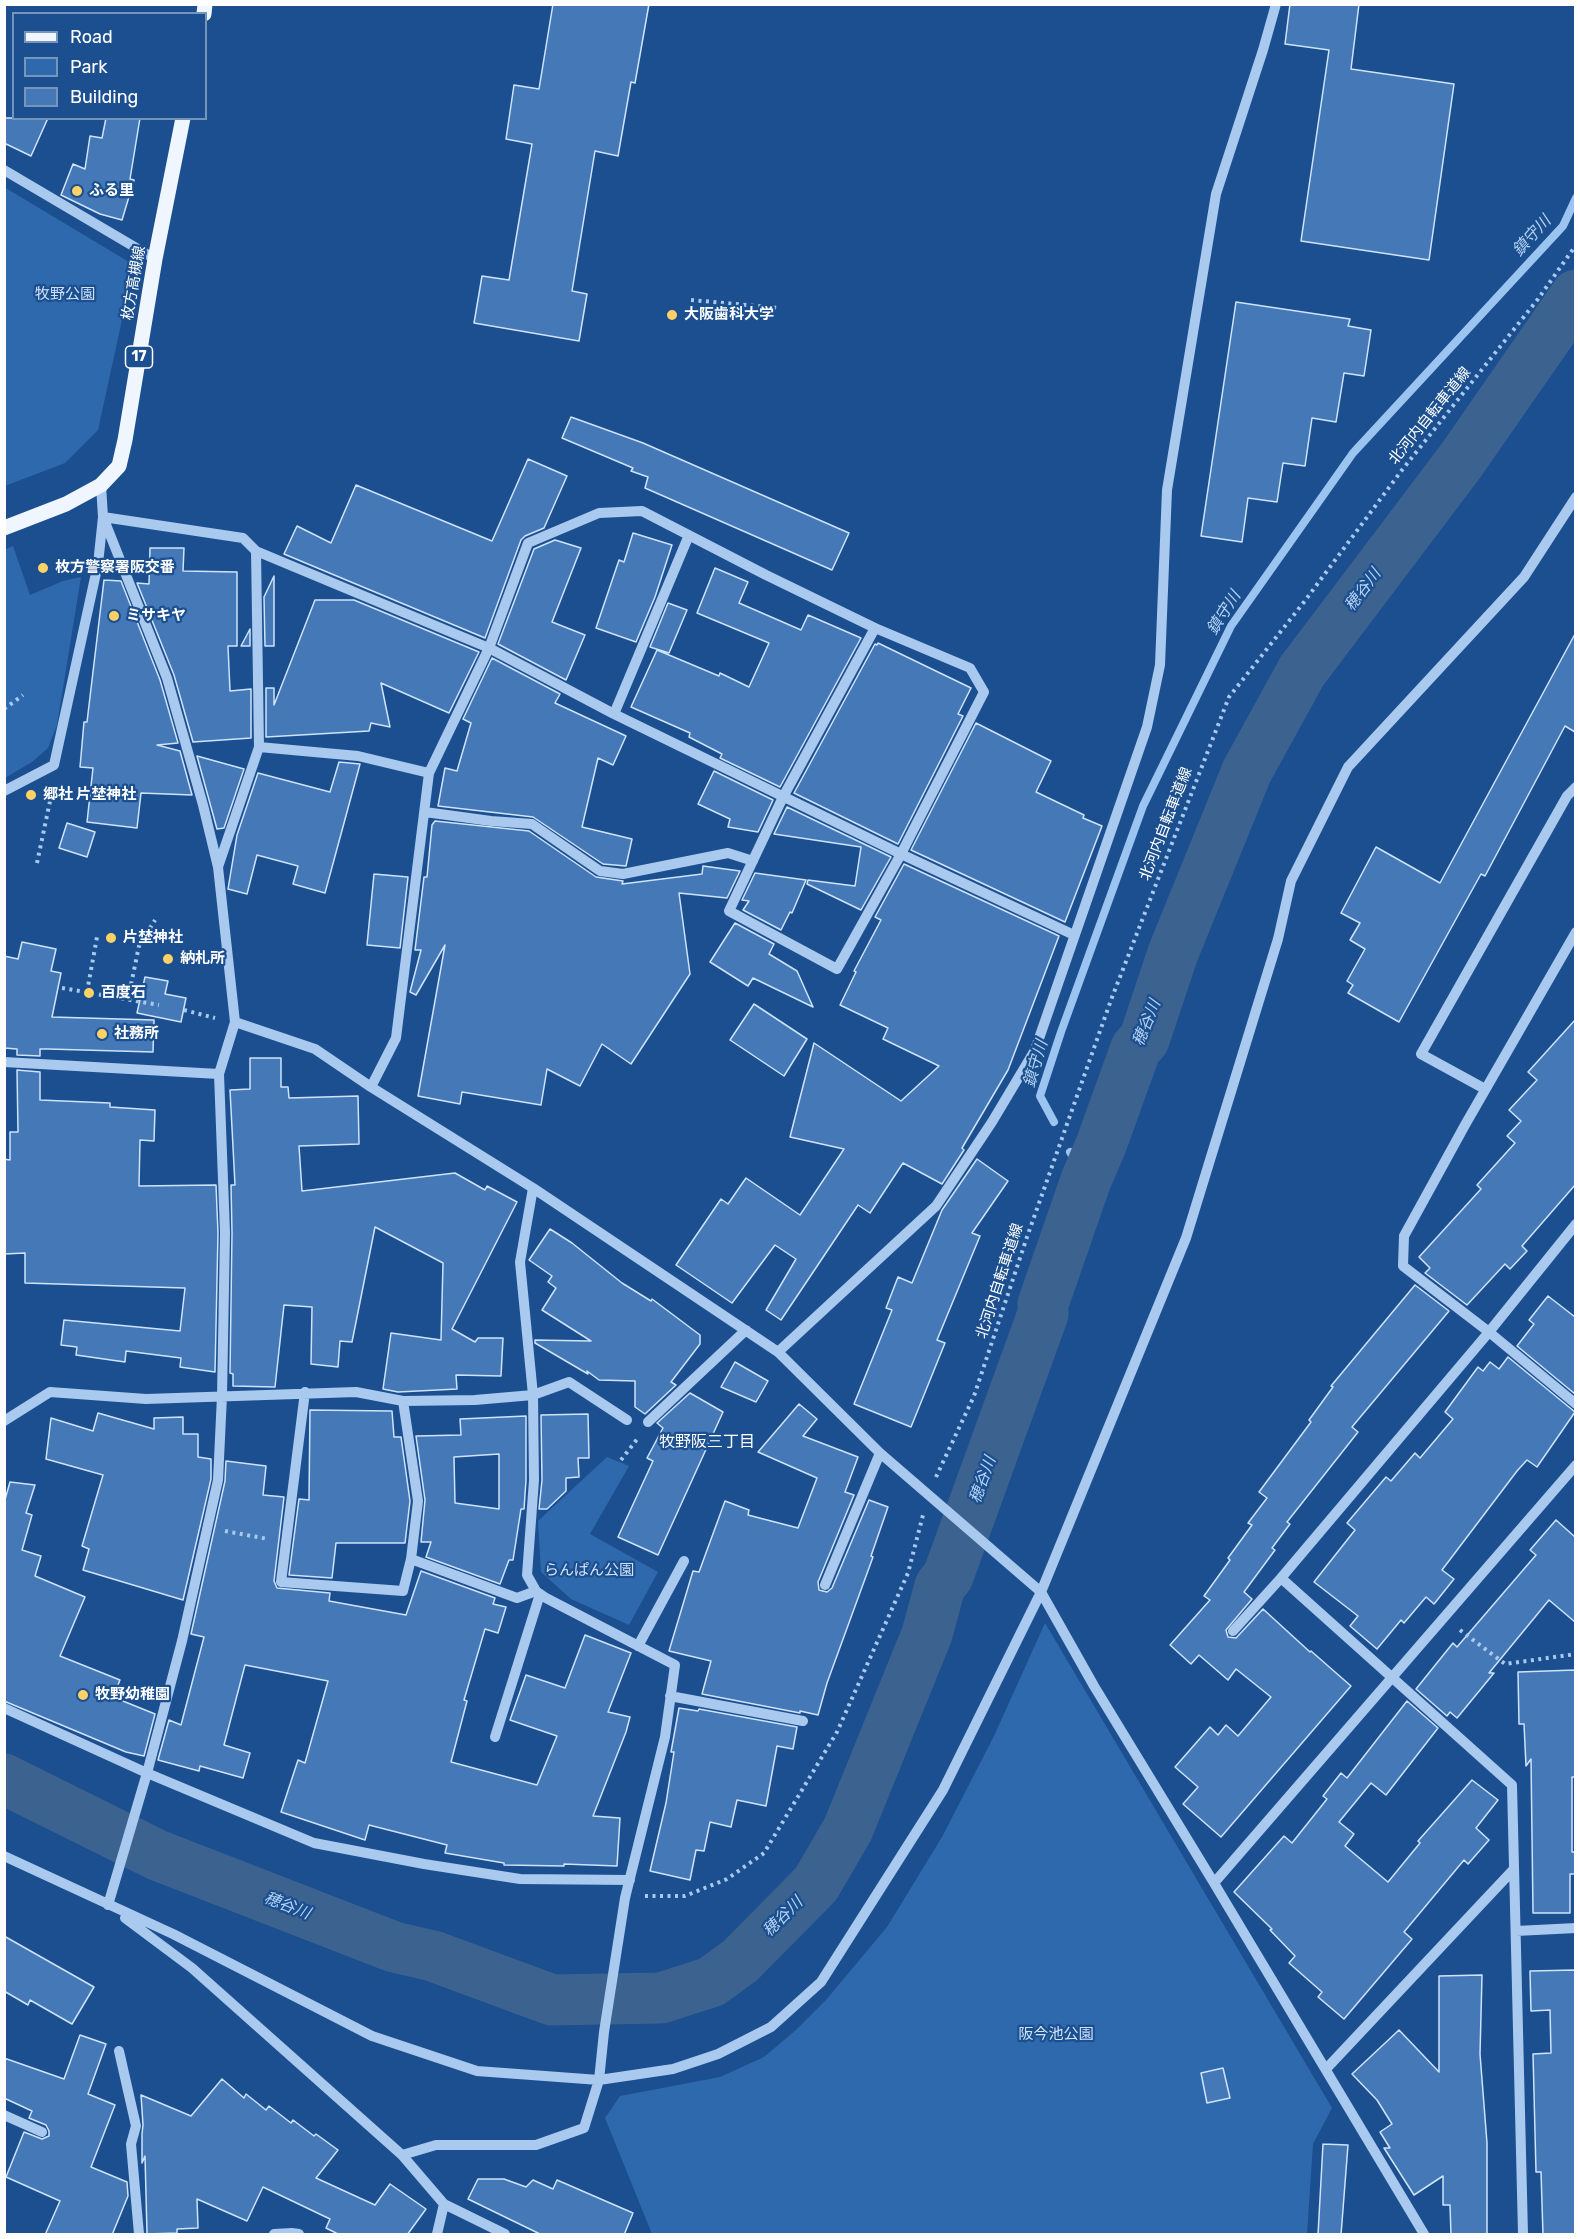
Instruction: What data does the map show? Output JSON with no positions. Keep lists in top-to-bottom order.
{
  "streets": {
    "main road": ["枚方高槻線", "17"],
    "path": ["北河内自転車道線"]
  },
  "districts": ["牧野阪三丁目"],
  "water": ["鎮守川", "穂谷川"],
  "parks": ["牧野公園", "らんぱん公園", "阪今池公園"],
  "places": [
    "ふる里",
    "大阪歯科大学",
    "枚方警察署阪交番",
    "ミサキヤ",
    "郷社 片埜神社",
    "片埜神社",
    "納札所",
    "百度石",
    "社務所",
    "牧野幼稚園"
  ],
  "legend": ["Road", "Park", "Building"]
}
